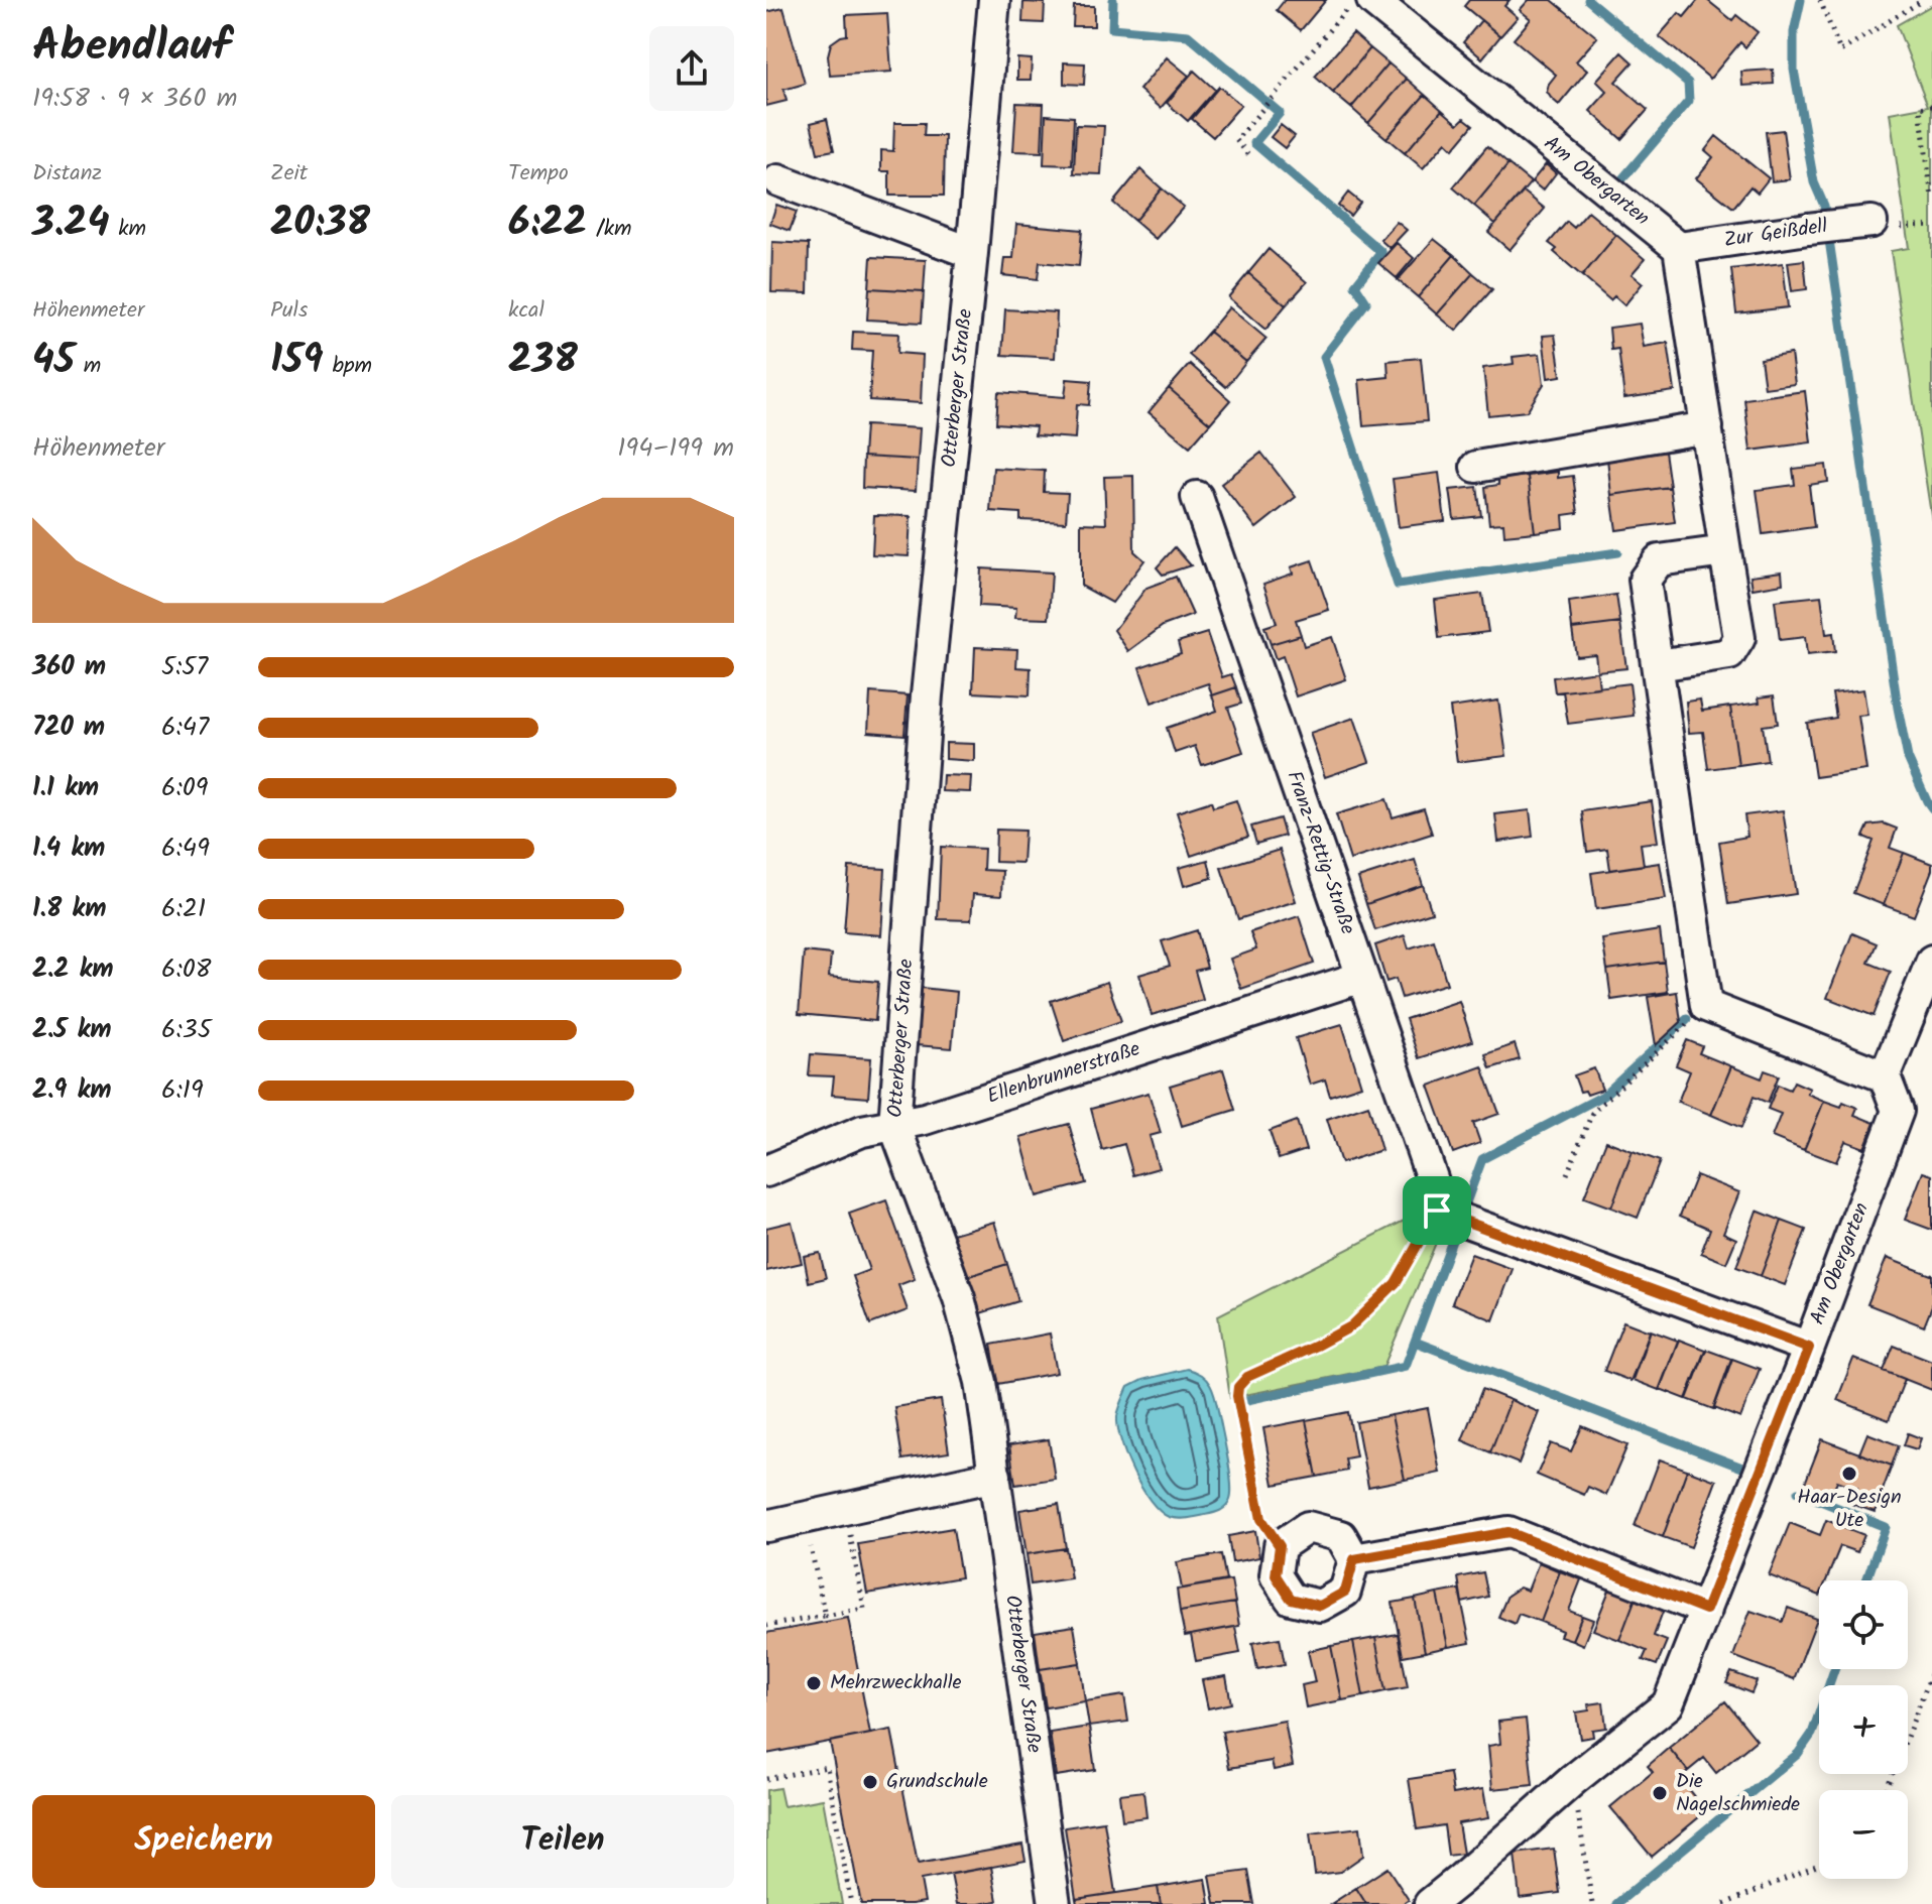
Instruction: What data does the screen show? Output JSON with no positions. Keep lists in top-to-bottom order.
{
  "streets": {
    "street": [
      "Am Obergarten",
      "Zur Geißdell",
      "Otterberger Straße",
      "Franz-Rettig-Straße",
      "Ellenbrunnerstraße"
    ]
  },
  "crossings": [
    ["Am Obergarten", "Zur Geißdell"],
    ["Otterberger Straße", "Ellenbrunnerstraße"],
    ["Franz-Rettig-Straße", "Ellenbrunnerstraße"]
  ],
  "places": [
    "Haar-Design Ute",
    "Mehrzweckhalle",
    "Grundschule",
    "Die Nagelschmiede"
  ],
  "page": {
    "heading": ["Abendlauf", "19:58 · 9 × 360 m"],
    "stats": [
      ["Distanz", "3.24 km"],
      ["Zeit", "20:38"],
      ["Tempo", "6:22 /km"],
      ["Höhenmeter", "45 m"],
      ["Puls", "159 bpm"],
      ["kcal", "238"]
    ],
    "chart": ["Höhenmeter", "194–199 m"],
    "list": [
      {
        "name": "360 m",
        "note": "5:57"
      },
      {
        "name": "720 m",
        "note": "6:47"
      },
      {
        "name": "1.1 km",
        "note": "6:09"
      },
      {
        "name": "1.4 km",
        "note": "6:49"
      },
      {
        "name": "1.8 km",
        "note": "6:21"
      },
      {
        "name": "2.2 km",
        "note": "6:08"
      },
      {
        "name": "2.5 km",
        "note": "6:35"
      },
      {
        "name": "2.9 km",
        "note": "6:19"
      }
    ],
    "map_buttons": ["+", "−"],
    "buttons": ["Speichern", "Teilen"]
  }
}
